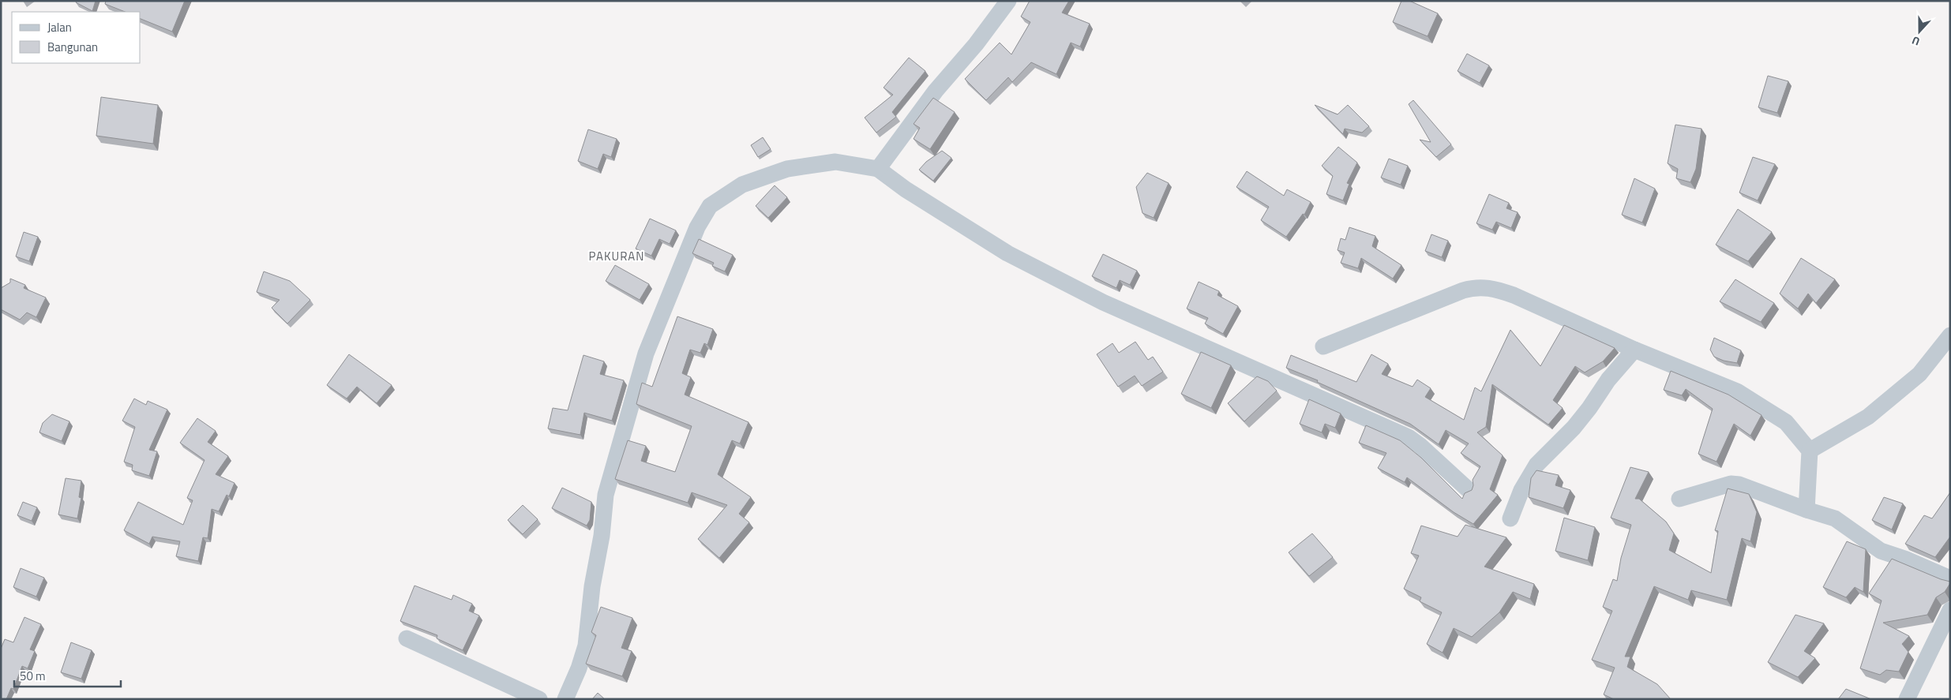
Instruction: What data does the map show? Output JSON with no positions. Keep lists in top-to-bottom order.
{
  "districts": ["PAKURAN"],
  "legend": ["Jalan", "Bangunan"],
  "scale_bar": "50 m",
  "north": "bottom"
}
